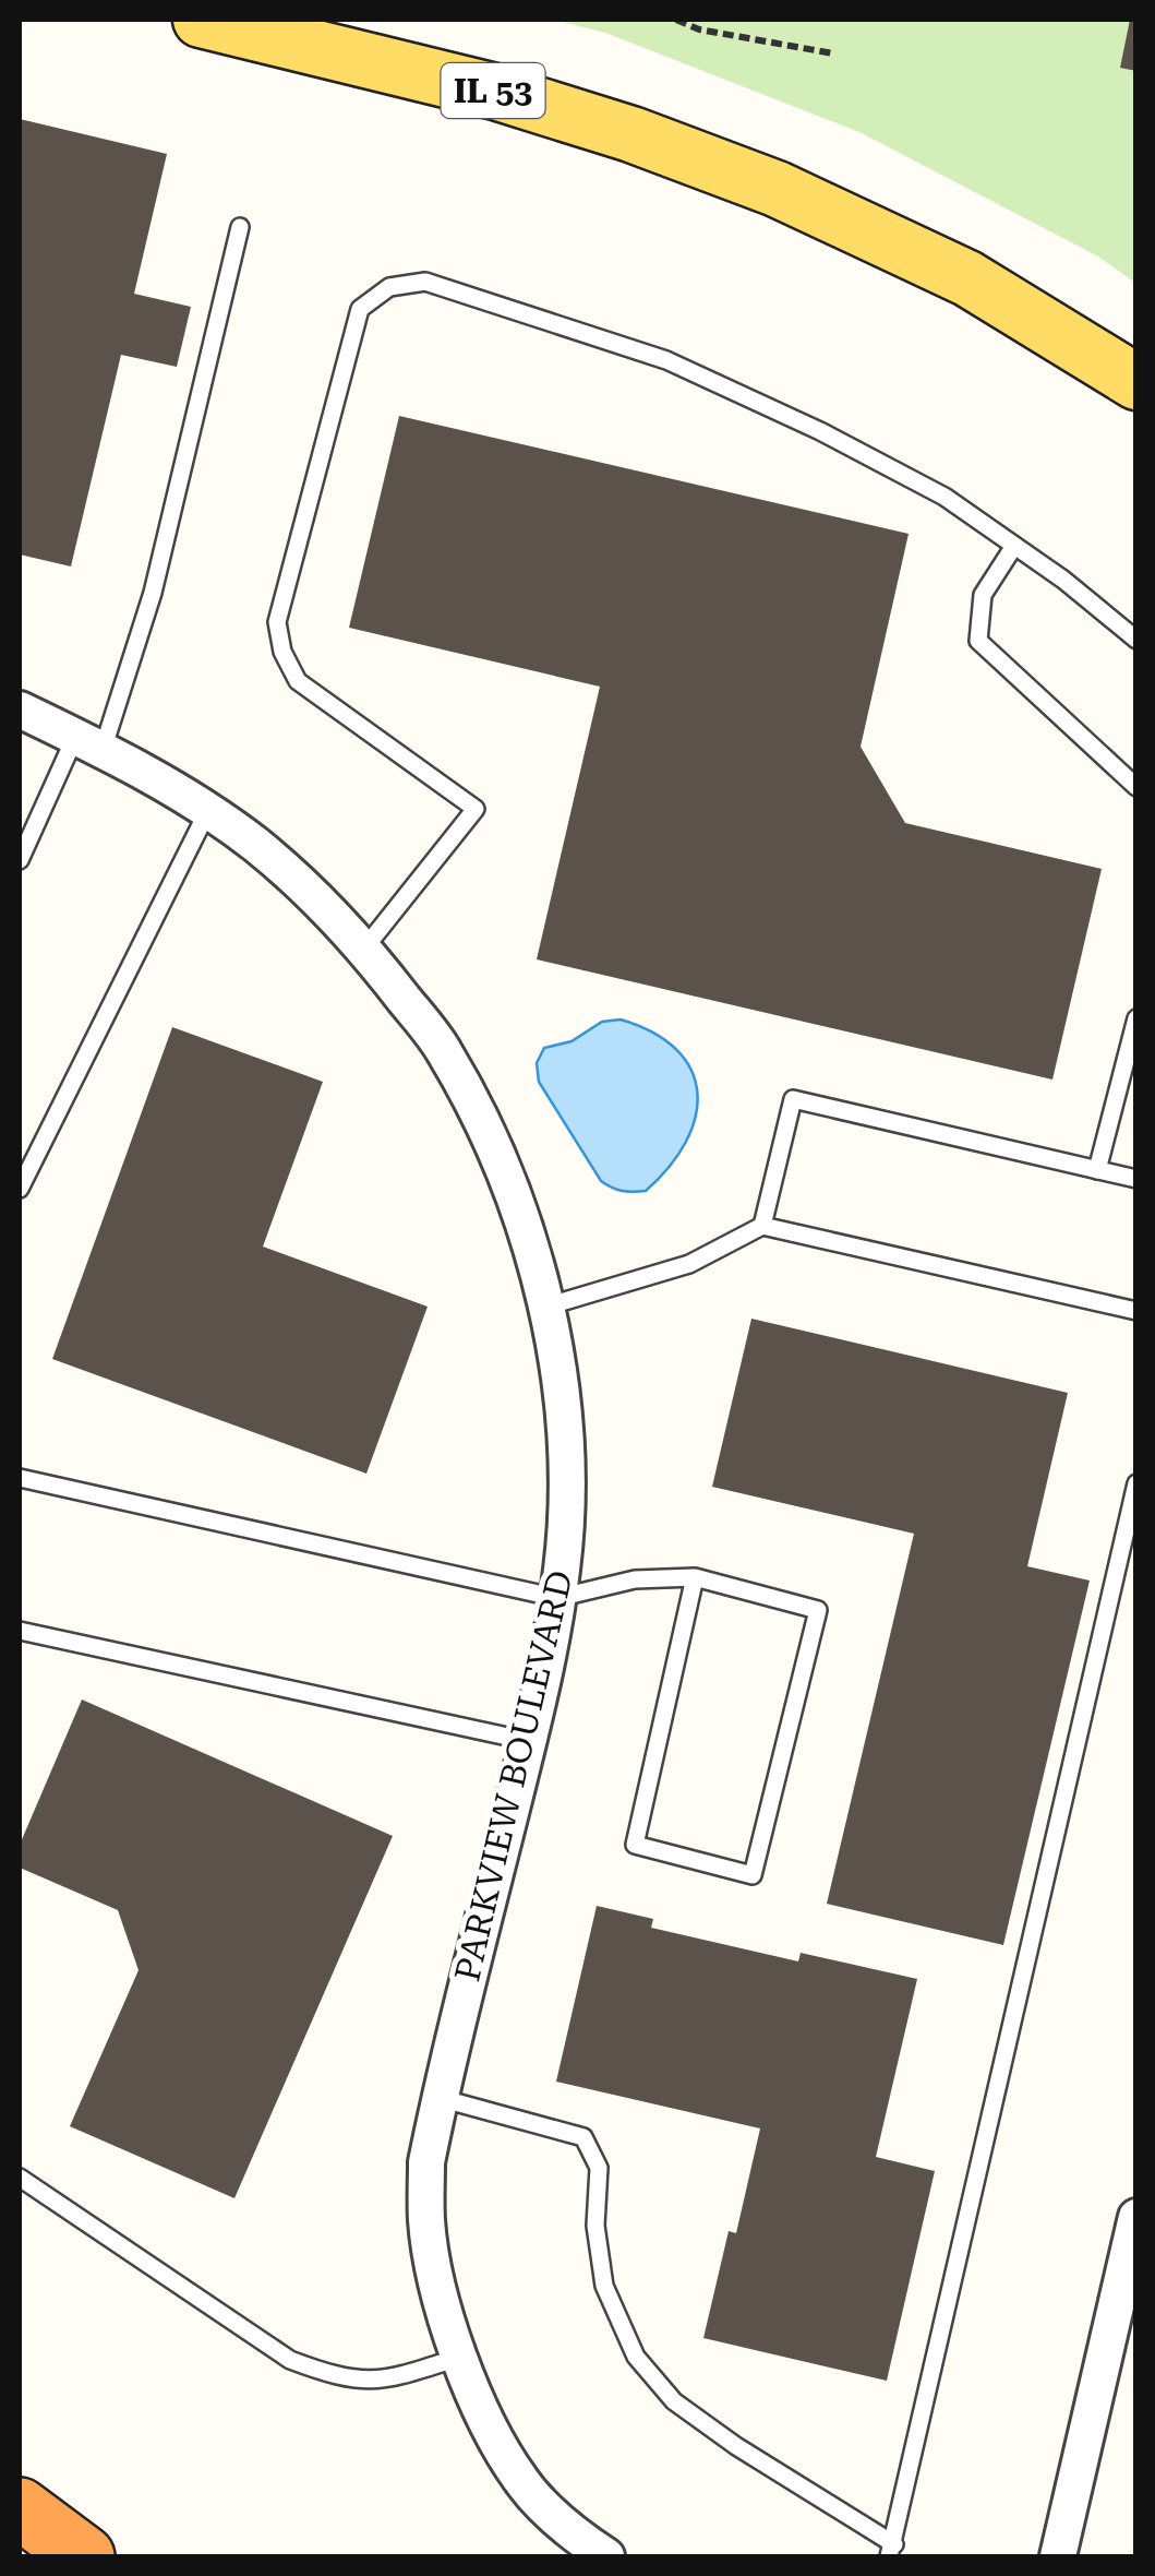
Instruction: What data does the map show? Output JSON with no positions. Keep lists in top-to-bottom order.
{
  "streets": {
    "main road": ["IL 53"],
    "street": ["PARKVIEW BOULEVARD"]
  }
}
